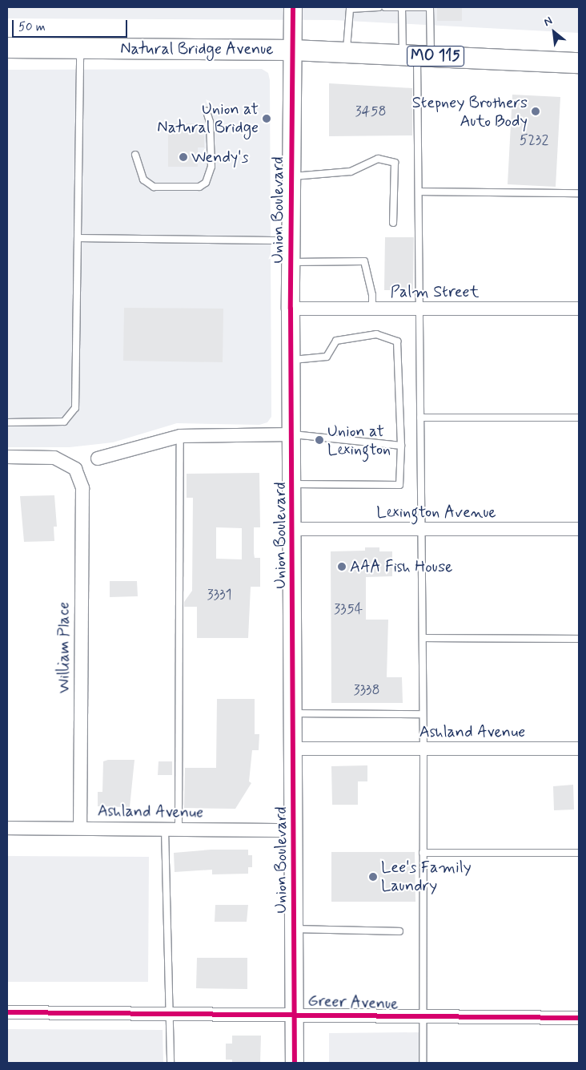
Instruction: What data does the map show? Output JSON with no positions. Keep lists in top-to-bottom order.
{
  "streets": {
    "main road": ["Natural Bridge Avenue", "MO 115", "Union Boulevard"],
    "street": [
      "Palm Street",
      "Lexington Avenue",
      "William Place",
      "Ashland Avenue",
      "Greer Avenue"
    ]
  },
  "crossings": [
    ["Natural Bridge Avenue", "Union Boulevard"],
    ["Union Boulevard", "Palm Street"],
    ["Union Boulevard", "Lexington Avenue"],
    ["Union Boulevard", "Ashland Avenue"],
    ["Union Boulevard", "Greer Avenue"],
    ["William Place", "Ashland Avenue"]
  ],
  "places": [
    "Stepney Brothers Auto Body",
    "Union at Natural Bridge",
    "Wendy's",
    "Union at Lexington",
    "AAA Fish House",
    "Lee's Family Laundry"
  ],
  "house_numbers": [
    "3458",
    "5232",
    "3331",
    "3354",
    "3338"
  ],
  "scale_bar": "50 m",
  "north": "top left"
}
